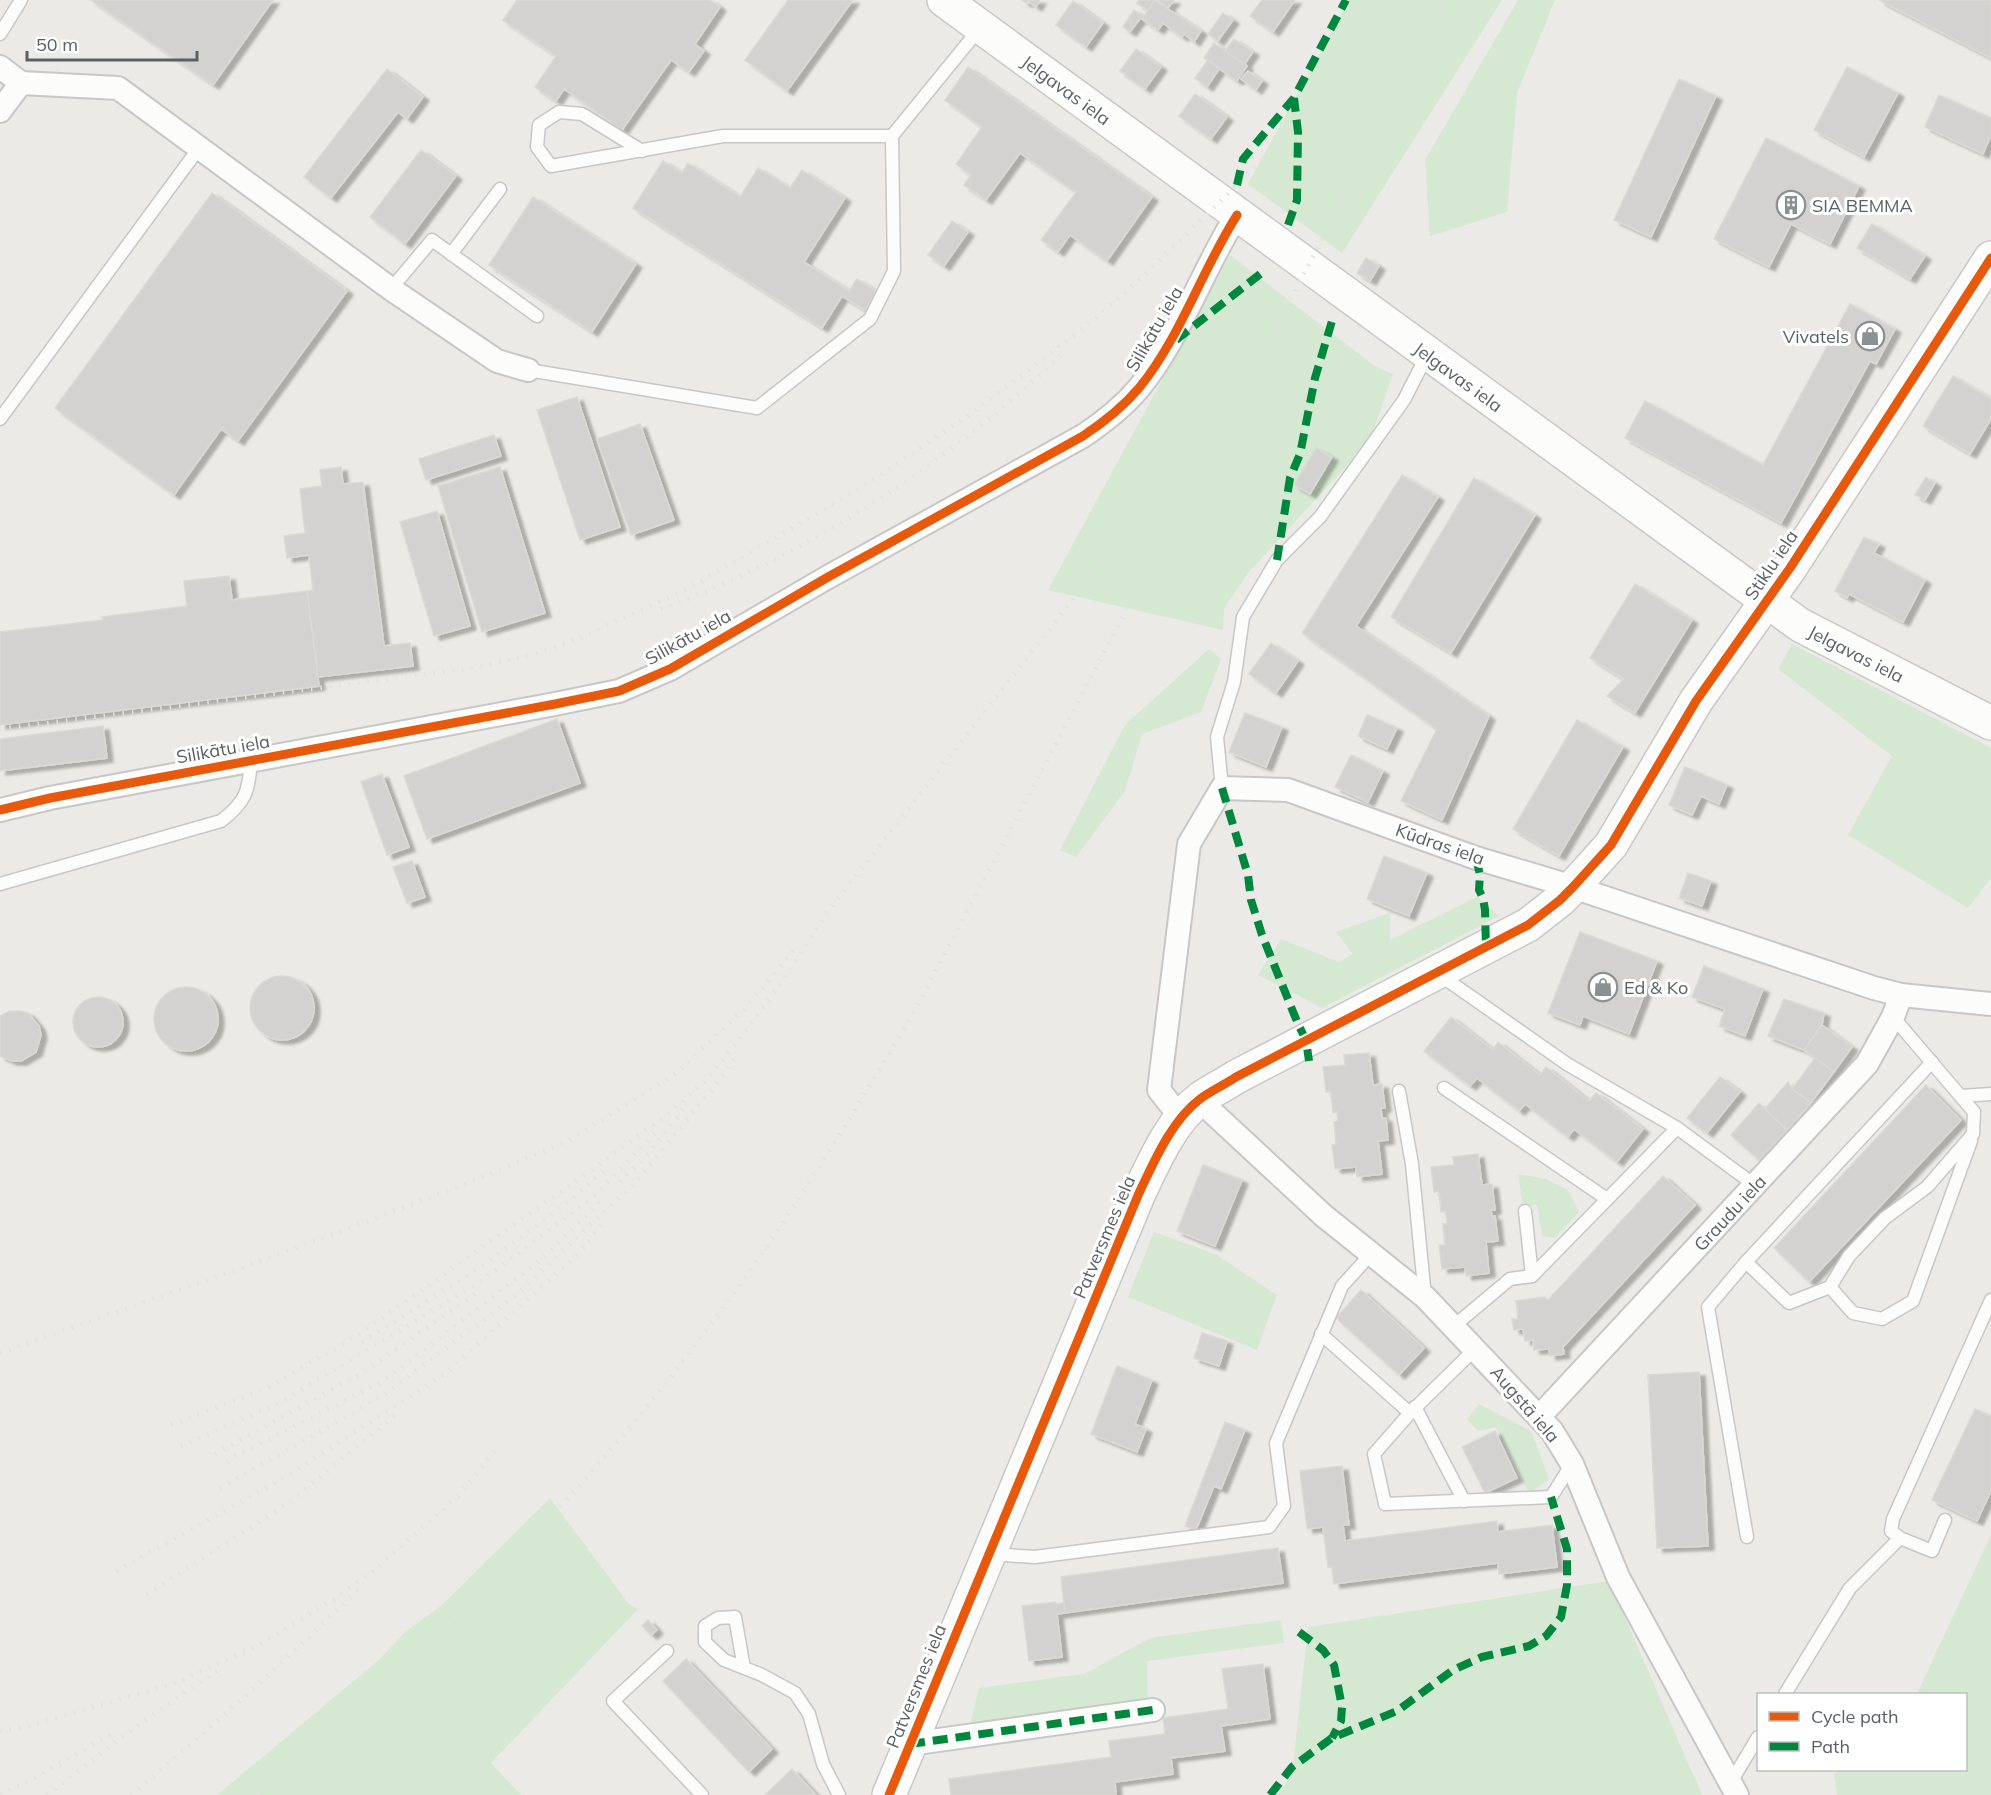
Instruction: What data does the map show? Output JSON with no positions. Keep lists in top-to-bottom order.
{
  "streets": {
    "street": [
      "Jelgavas iela",
      "Silikātu iela",
      "Stiklu iela",
      "Kūdras iela",
      "Graudu iela",
      "Patversmes iela",
      "Augstā iela"
    ]
  },
  "crossings": [
    ["Jelgavas iela", "Silikātu iela"],
    ["Jelgavas iela", "Stiklu iela"],
    ["Stiklu iela", "Kūdras iela"],
    ["Stiklu iela", "Patversmes iela"],
    ["Kūdras iela", "Graudu iela"],
    ["Kūdras iela", "Patversmes iela"],
    ["Graudu iela", "Augstā iela"],
    ["Patversmes iela", "Augstā iela"]
  ],
  "places": {
    "building": ["SIA BEMMA"],
    "shop": ["Vivatels", "Ed & Ko"]
  },
  "legend": ["Cycle path", "Path"],
  "scale_bar": "50 m"
}
